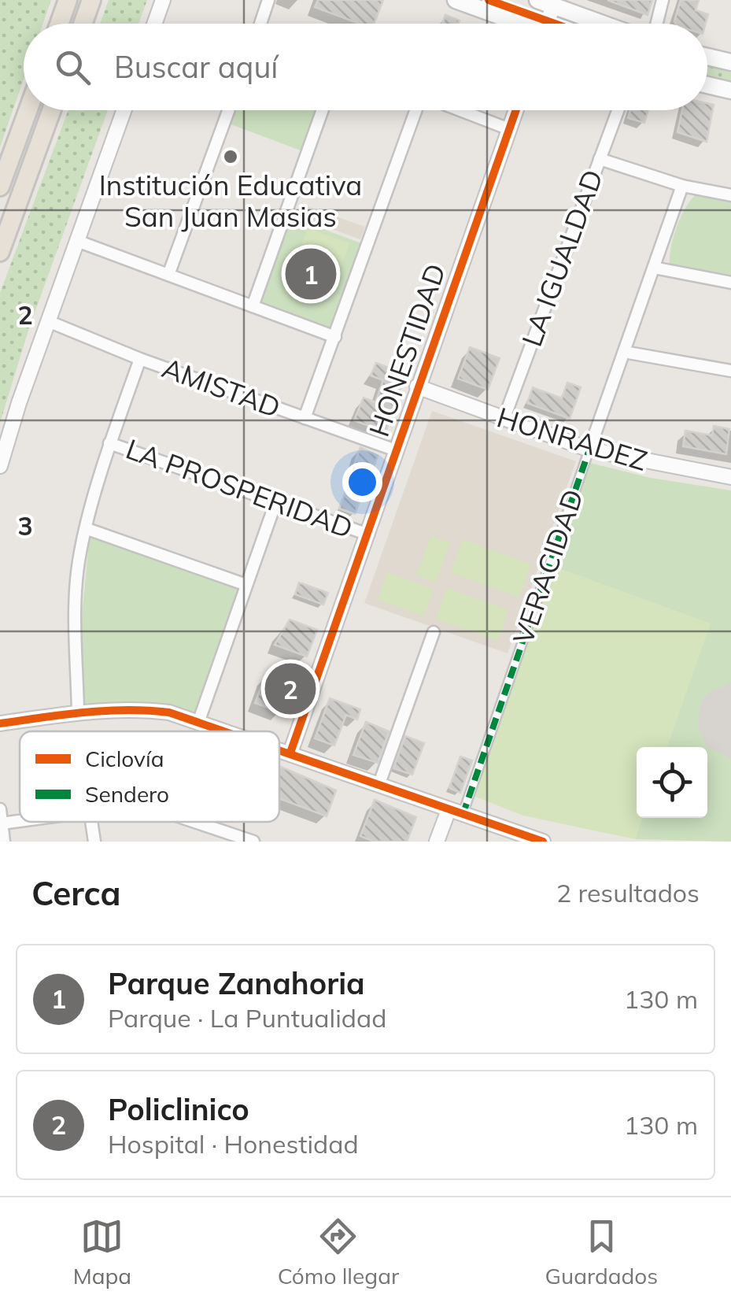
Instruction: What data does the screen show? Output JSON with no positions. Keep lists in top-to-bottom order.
{
  "streets": {
    "street": [
      "LA IGUALDAD",
      "HONESTIDAD",
      "AMISTAD",
      "HONRADEZ",
      "LA PROSPERIDAD",
      "VERACIDAD"
    ]
  },
  "crossings": [
    ["LA IGUALDAD", "HONRADEZ"],
    ["HONESTIDAD", "AMISTAD"],
    ["HONESTIDAD", "HONRADEZ"],
    ["HONESTIDAD", "LA PROSPERIDAD"],
    ["HONRADEZ", "VERACIDAD"]
  ],
  "places": ["Institución Educativa San Juan Masias"],
  "legend": ["Ciclovía", "Sendero"],
  "page": {
    "search": "Buscar aquí",
    "pins": ["1", "2"],
    "heading": ["Cerca", "2 resultados"],
    "list": [
      {
        "mark": "1",
        "name": "Parque Zanahoria",
        "note": "Parque · La Puntualidad",
        "value": "130 m"
      },
      {
        "mark": "2",
        "name": "Policlinico",
        "note": "Hospital · Honestidad",
        "value": "130 m"
      }
    ],
    "nav": ["Mapa", "Cómo llegar", "Guardados"]
  },
  "grid": {
    "rows": ["2", "3"]
  }
}
